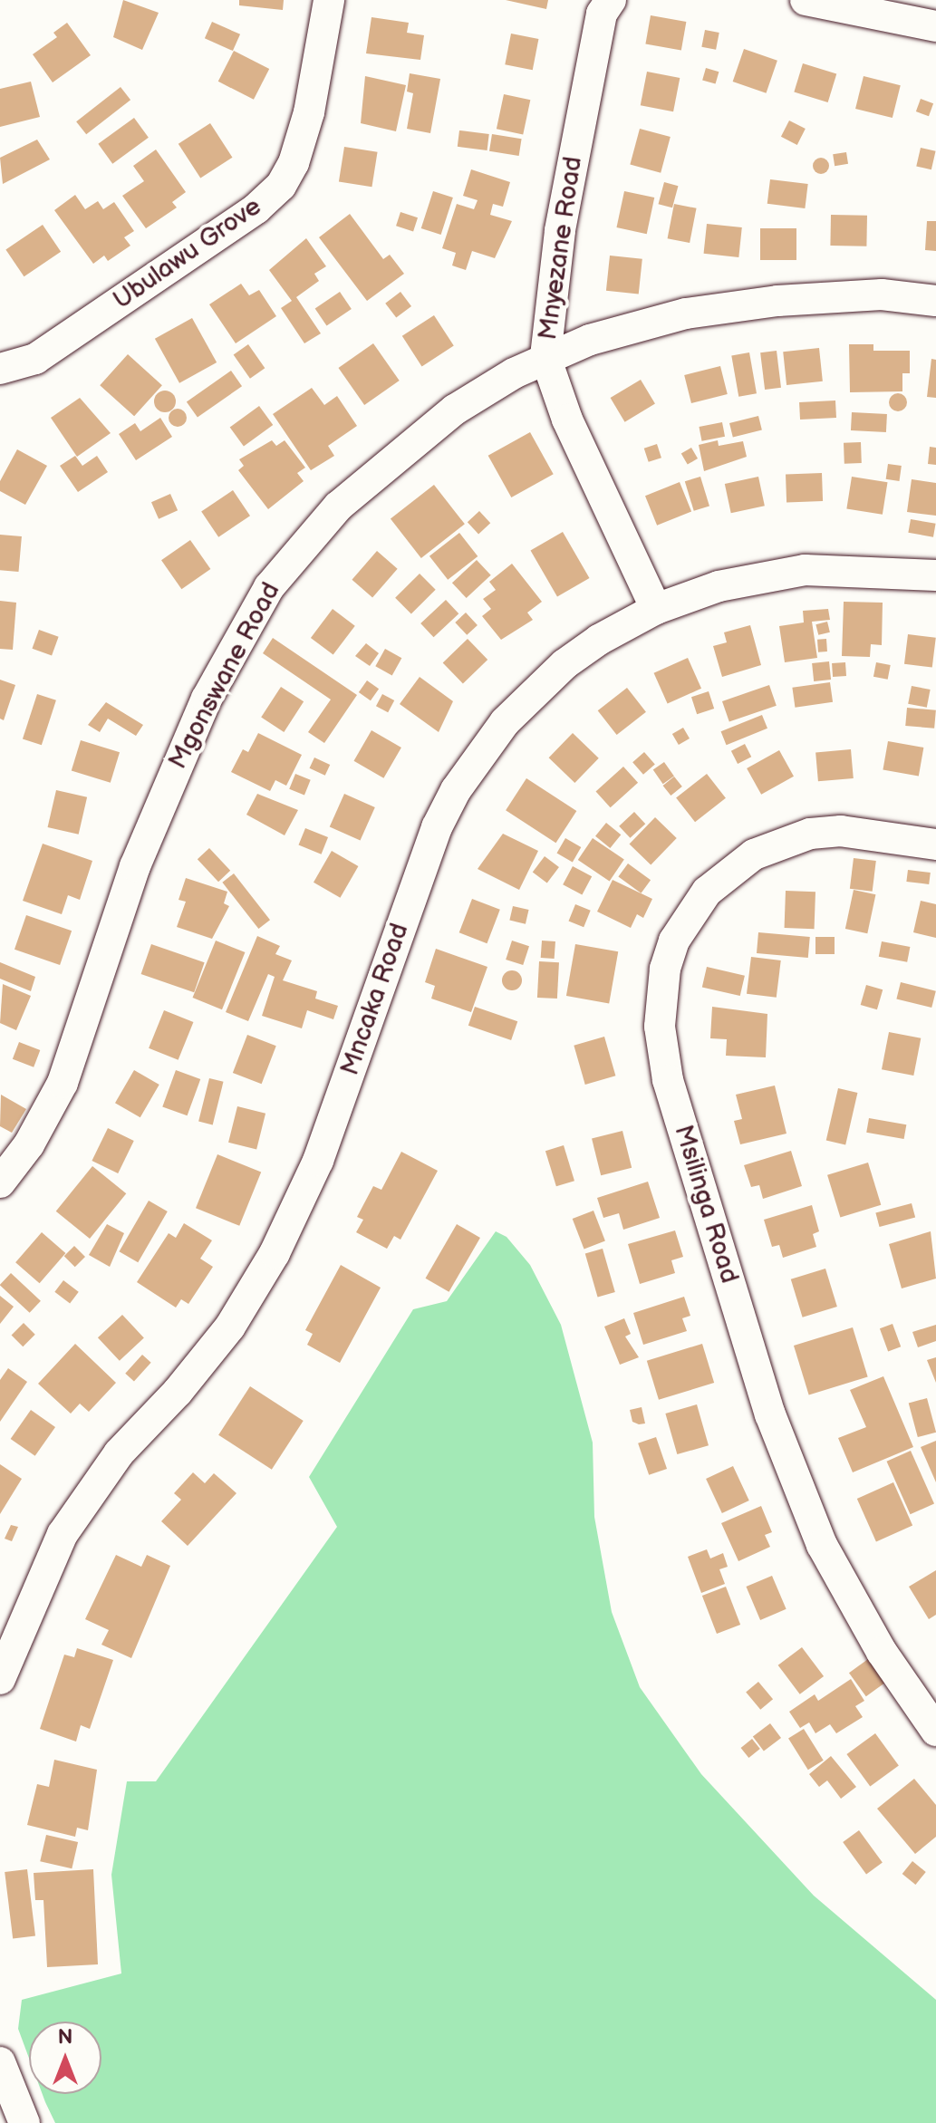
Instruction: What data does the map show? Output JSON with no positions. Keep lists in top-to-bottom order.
{
  "streets": {
    "street": [
      "Mnyezane Road",
      "Ubulawu Grove",
      "Mgonswane Road",
      "Mncaka Road",
      "Msilinga Road"
    ]
  },
  "crossings": [
    ["Mnyezane Road", "Mgonswane Road"],
    ["Mnyezane Road", "Mncaka Road"]
  ],
  "north": "top"
}
